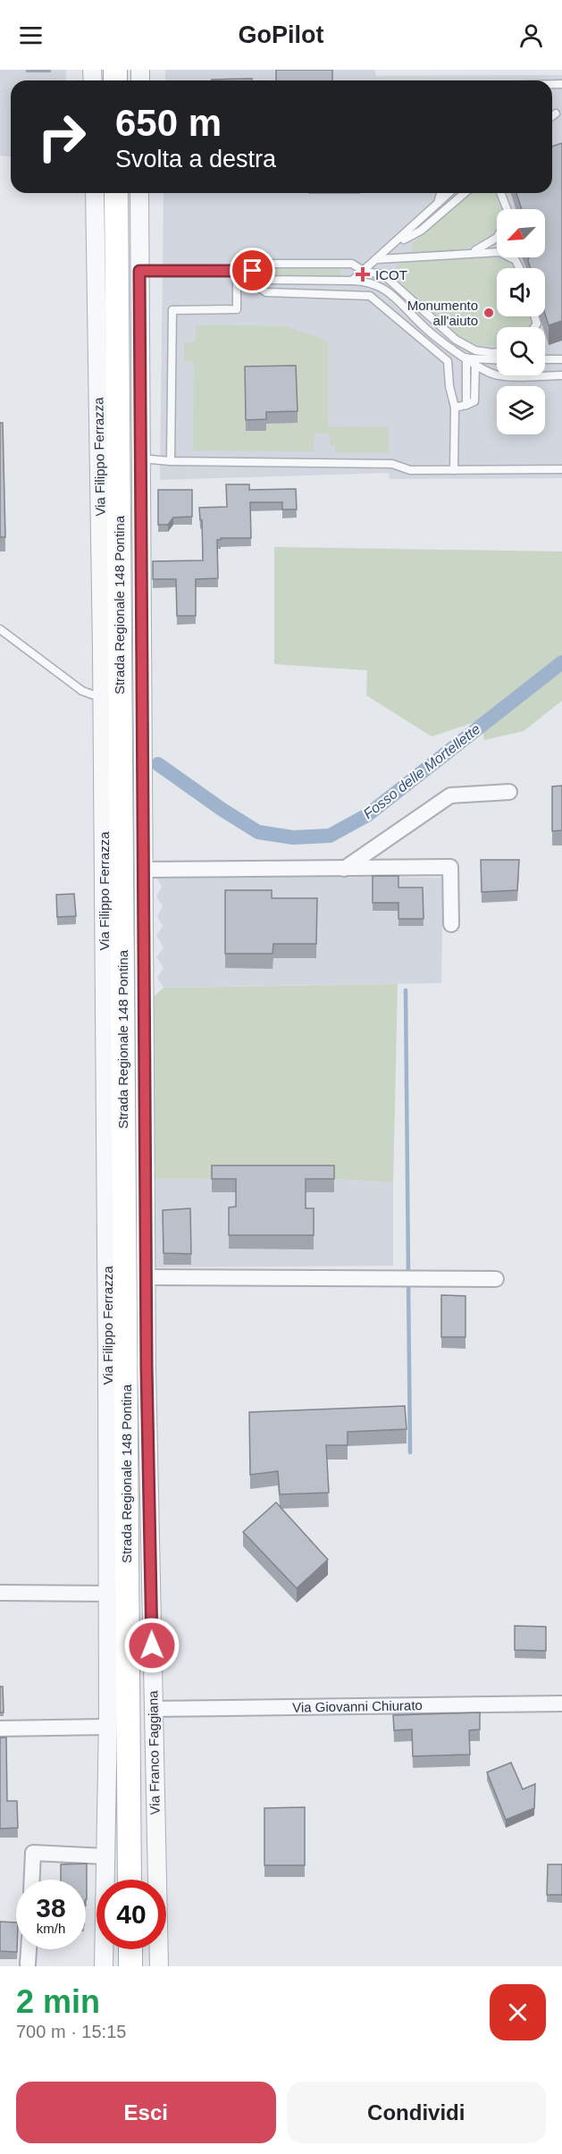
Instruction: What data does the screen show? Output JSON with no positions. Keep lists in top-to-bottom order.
{
  "streets": {
    "main road": ["Strada Regionale 148 Pontina"],
    "street": ["Via Filippo Ferrazza", "Via Giovanni Chiurato", "Via Franco Faggiana"]
  },
  "crossings": [
    ["Via Giovanni Chiurato", "Via Franco Faggiana"]
  ],
  "water": ["Fosso delle Mortellette"],
  "places": {
    "health": ["ICOT"],
    "other": ["Monumento all'aiuto"]
  },
  "north": "bottom left",
  "page": {
    "header": "GoPilot",
    "turn": ["650 m", "Svolta a destra"],
    "speed": "38 km/h",
    "limit": "40",
    "heading": ["2 min", "700 m · 15:15"],
    "buttons": ["Esci", "Condividi"]
  }
}
